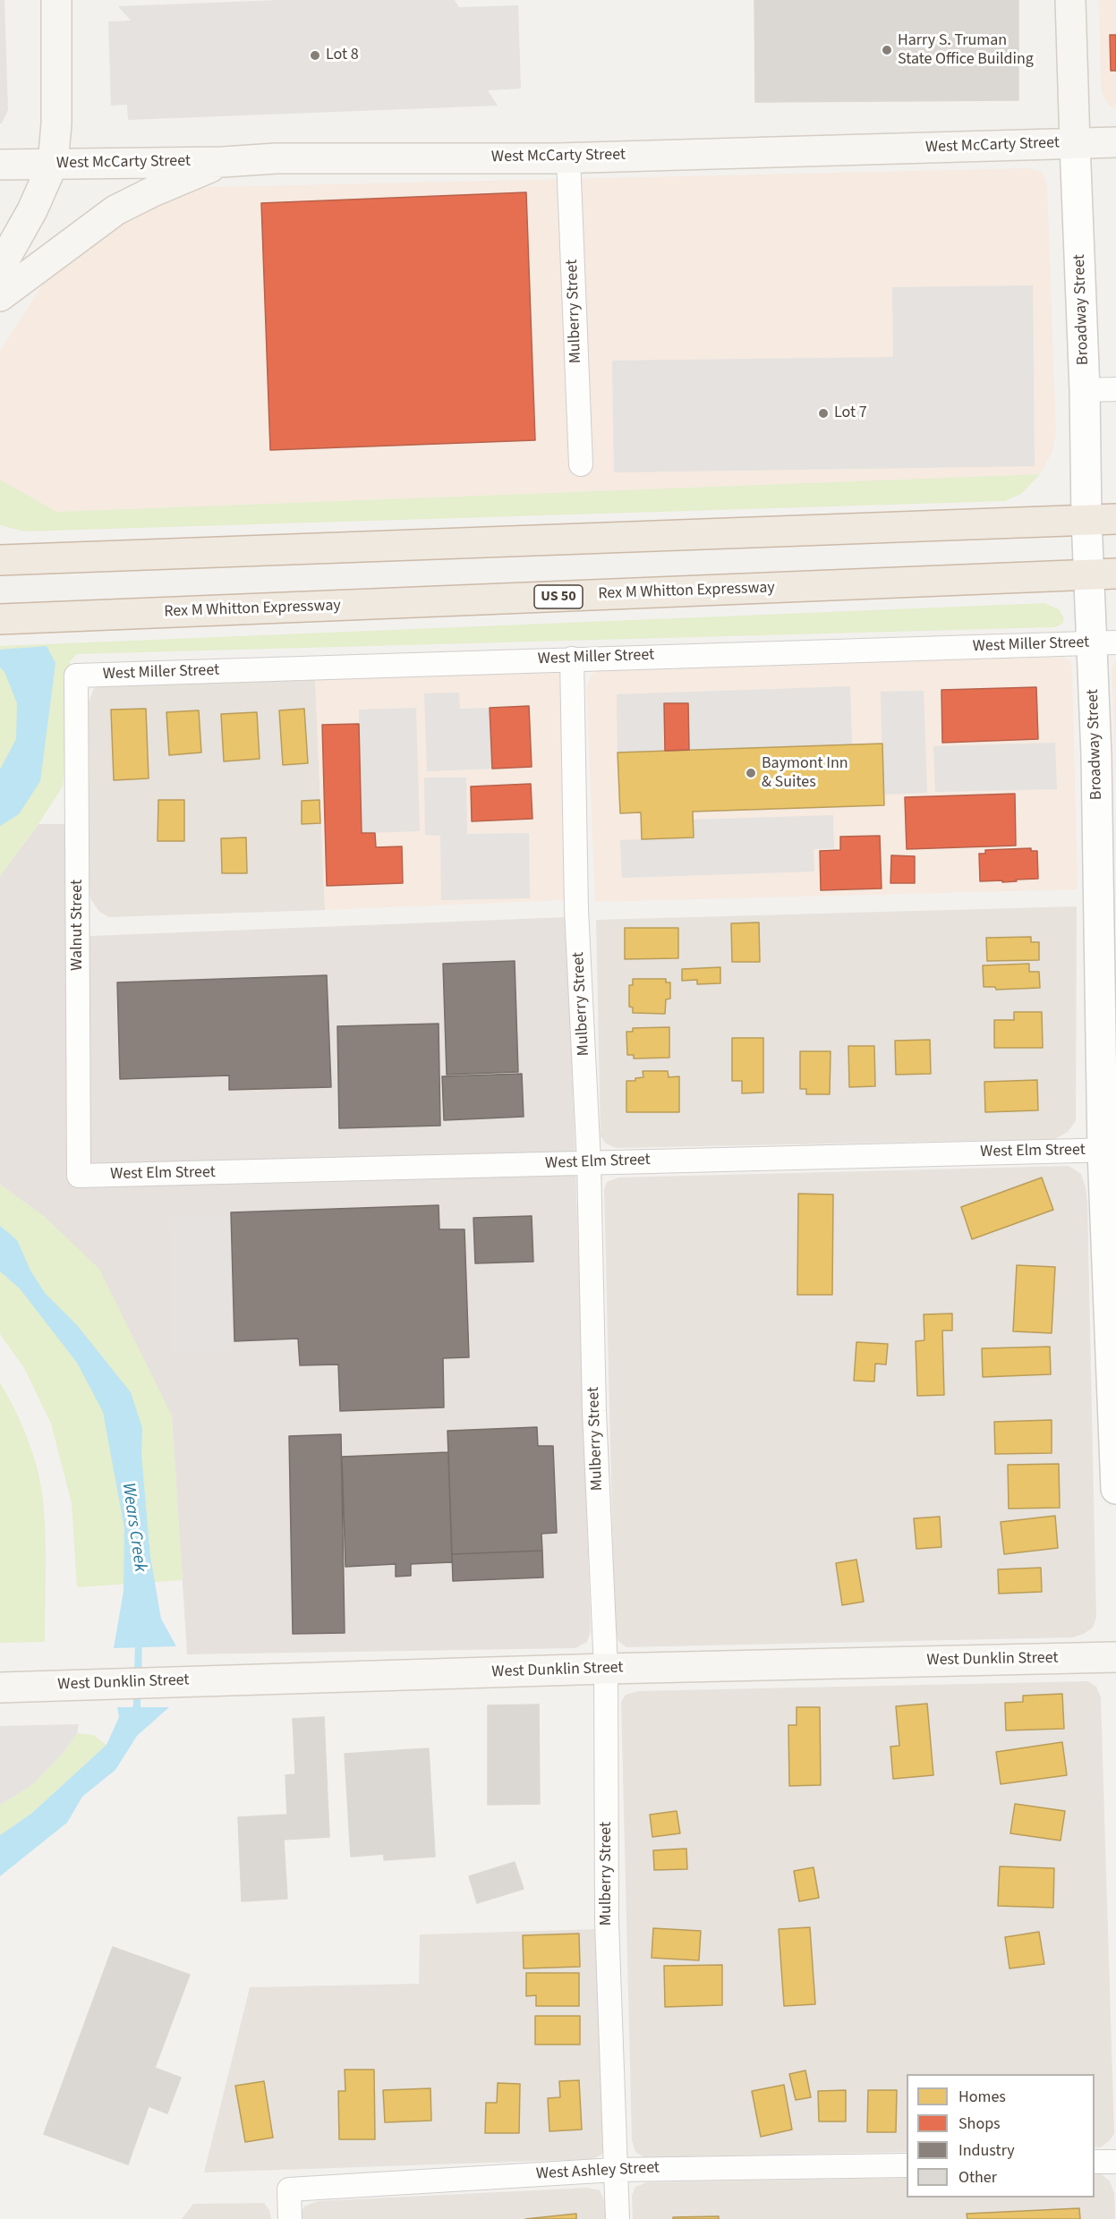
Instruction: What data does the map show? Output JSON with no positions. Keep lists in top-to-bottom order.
{
  "streets": {
    "highway": ["Rex M Whitton Expressway", "US 50"],
    "main road": ["West McCarty Street", "Broadway Street", "West Dunklin Street"],
    "street": [
      "Mulberry Street",
      "West Miller Street",
      "Walnut Street",
      "West Elm Street",
      "West Ashley Street"
    ]
  },
  "crossings": [
    ["West McCarty Street", "Broadway Street"],
    ["West McCarty Street", "Mulberry Street"],
    ["Broadway Street", "Rex M Whitton Expressway"],
    ["Broadway Street", "West Miller Street"],
    ["Broadway Street", "West Elm Street"],
    ["Mulberry Street", "West Miller Street"],
    ["Mulberry Street", "West Elm Street"],
    ["Mulberry Street", "West Dunklin Street"],
    ["Mulberry Street", "West Ashley Street"],
    ["West Miller Street", "Walnut Street"],
    ["Walnut Street", "West Elm Street"]
  ],
  "water": ["Wears Creek"],
  "places": [
    "Harry S. Truman State Office Building",
    "Lot 8",
    "Lot 7",
    "Baymont Inn & Suites"
  ],
  "legend": [
    "Homes",
    "Shops",
    "Industry",
    "Other"
  ]
}
